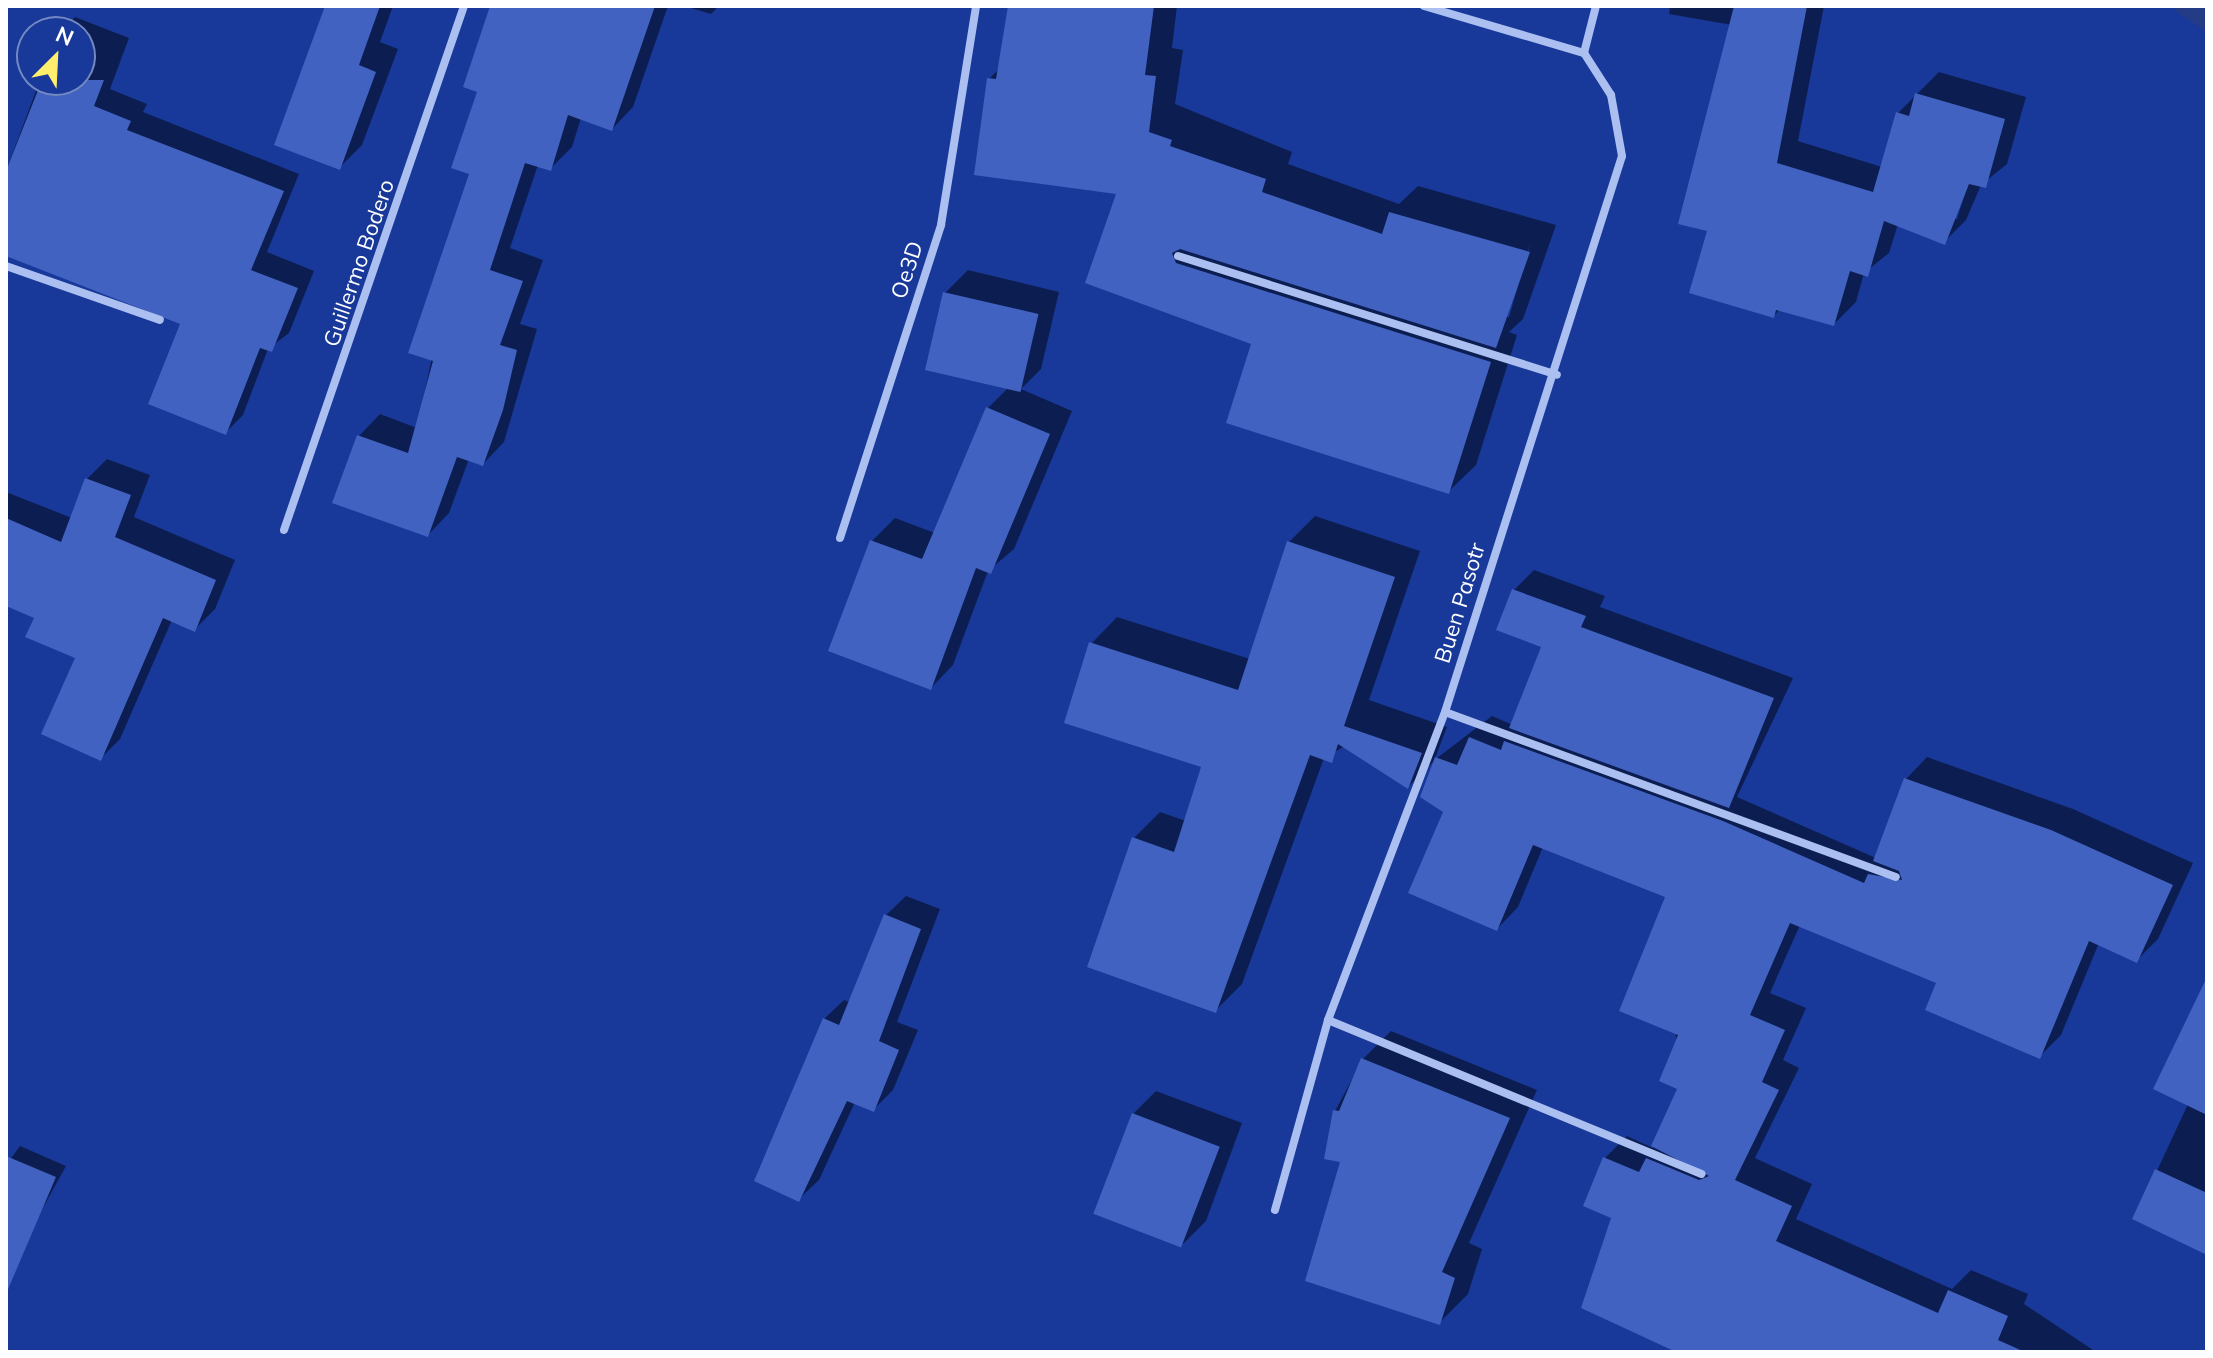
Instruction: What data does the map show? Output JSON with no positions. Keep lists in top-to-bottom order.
{
  "streets": {
    "street": ["Guillermo Bodero", "Oe3D", "Buen Pasotr"]
  },
  "north": "top right"
}
